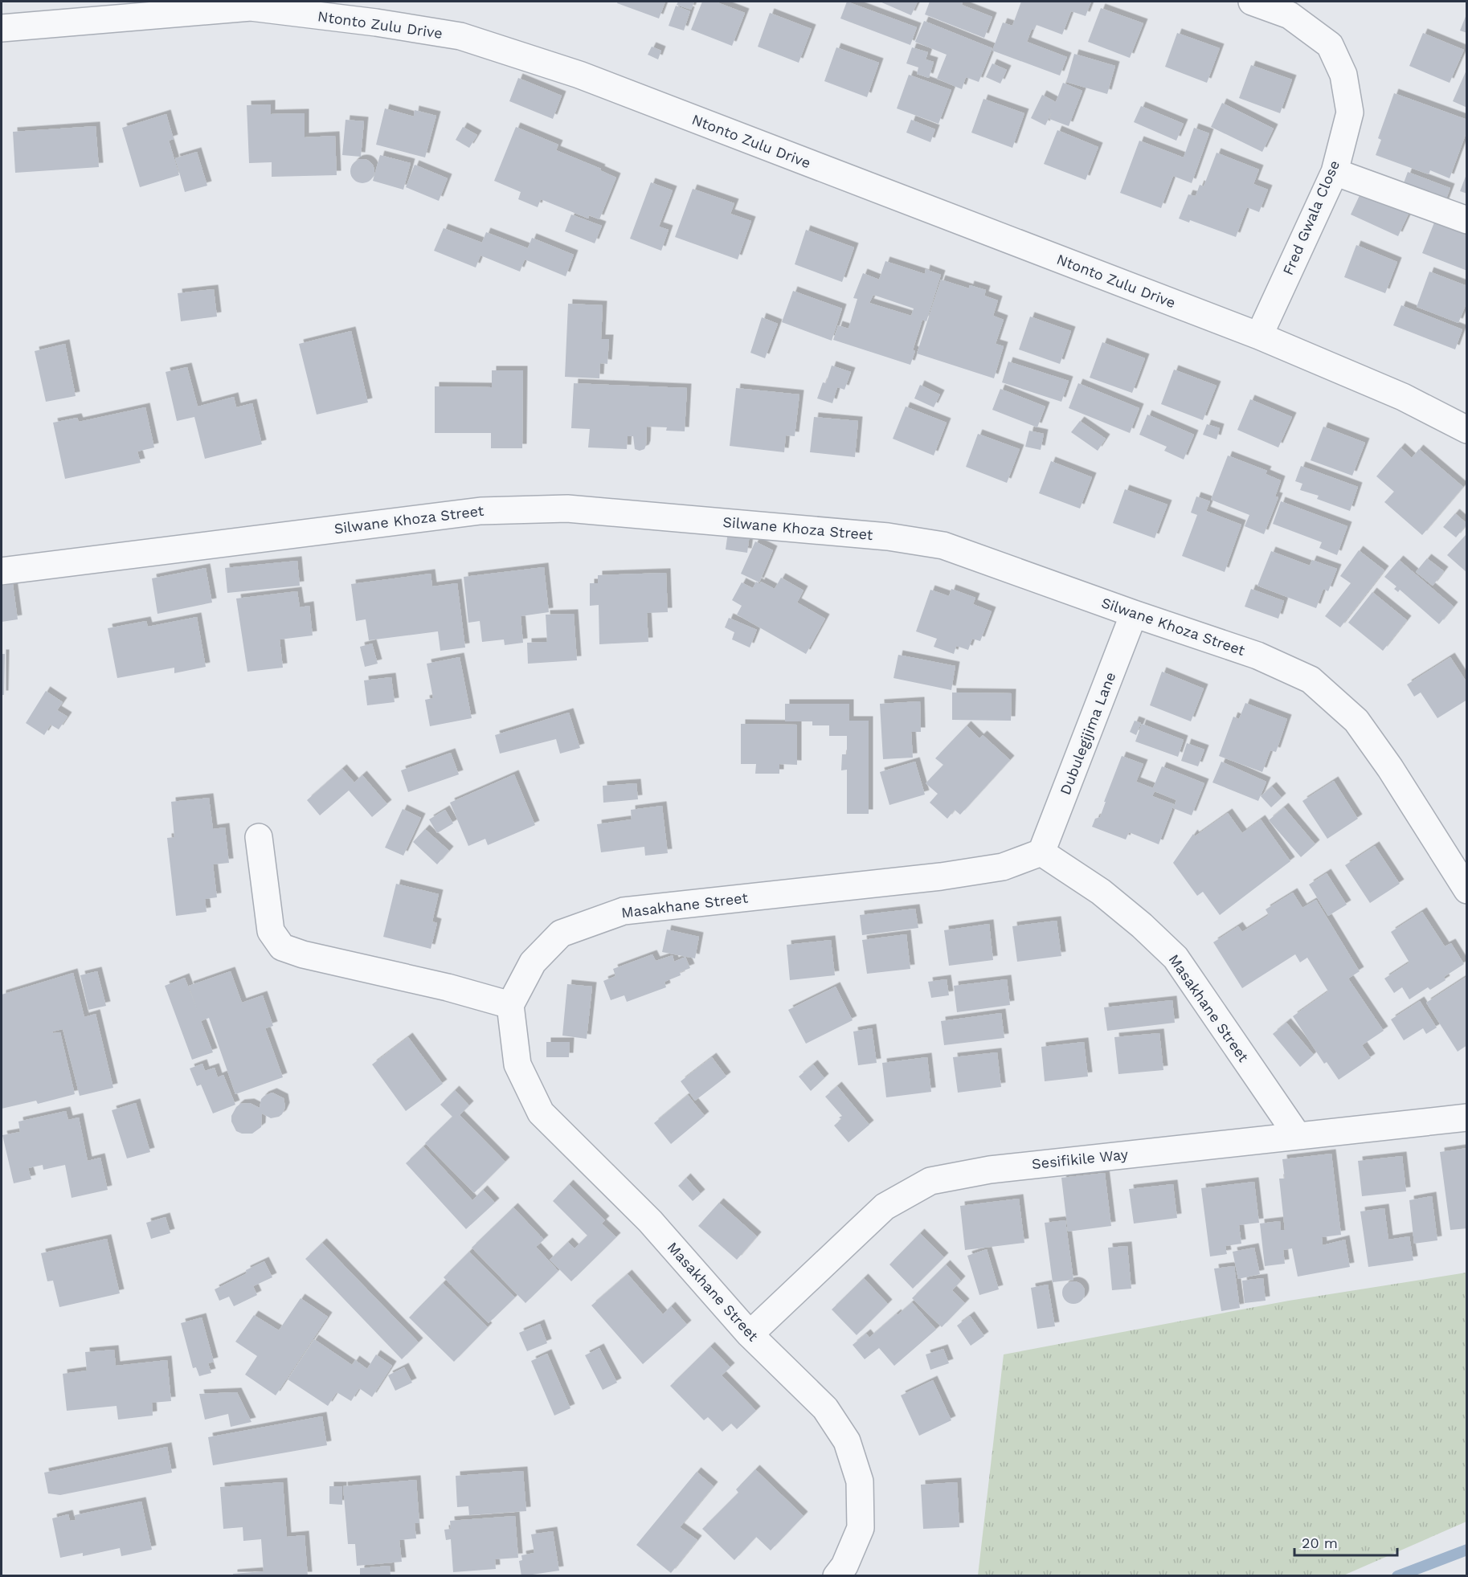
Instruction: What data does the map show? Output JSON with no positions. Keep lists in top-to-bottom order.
{
  "streets": {
    "street": [
      "Ntonto Zulu Drive",
      "Fred Gwala Close",
      "Silwane Khoza Street",
      "Dubulegijima Lane",
      "Masakhane Street",
      "Sesifikile Way"
    ]
  },
  "crossings": [
    ["Ntonto Zulu Drive", "Fred Gwala Close"],
    ["Silwane Khoza Street", "Dubulegijima Lane"],
    ["Dubulegijima Lane", "Masakhane Street"],
    ["Masakhane Street", "Sesifikile Way"]
  ],
  "scale_bar": "20 m"
}
